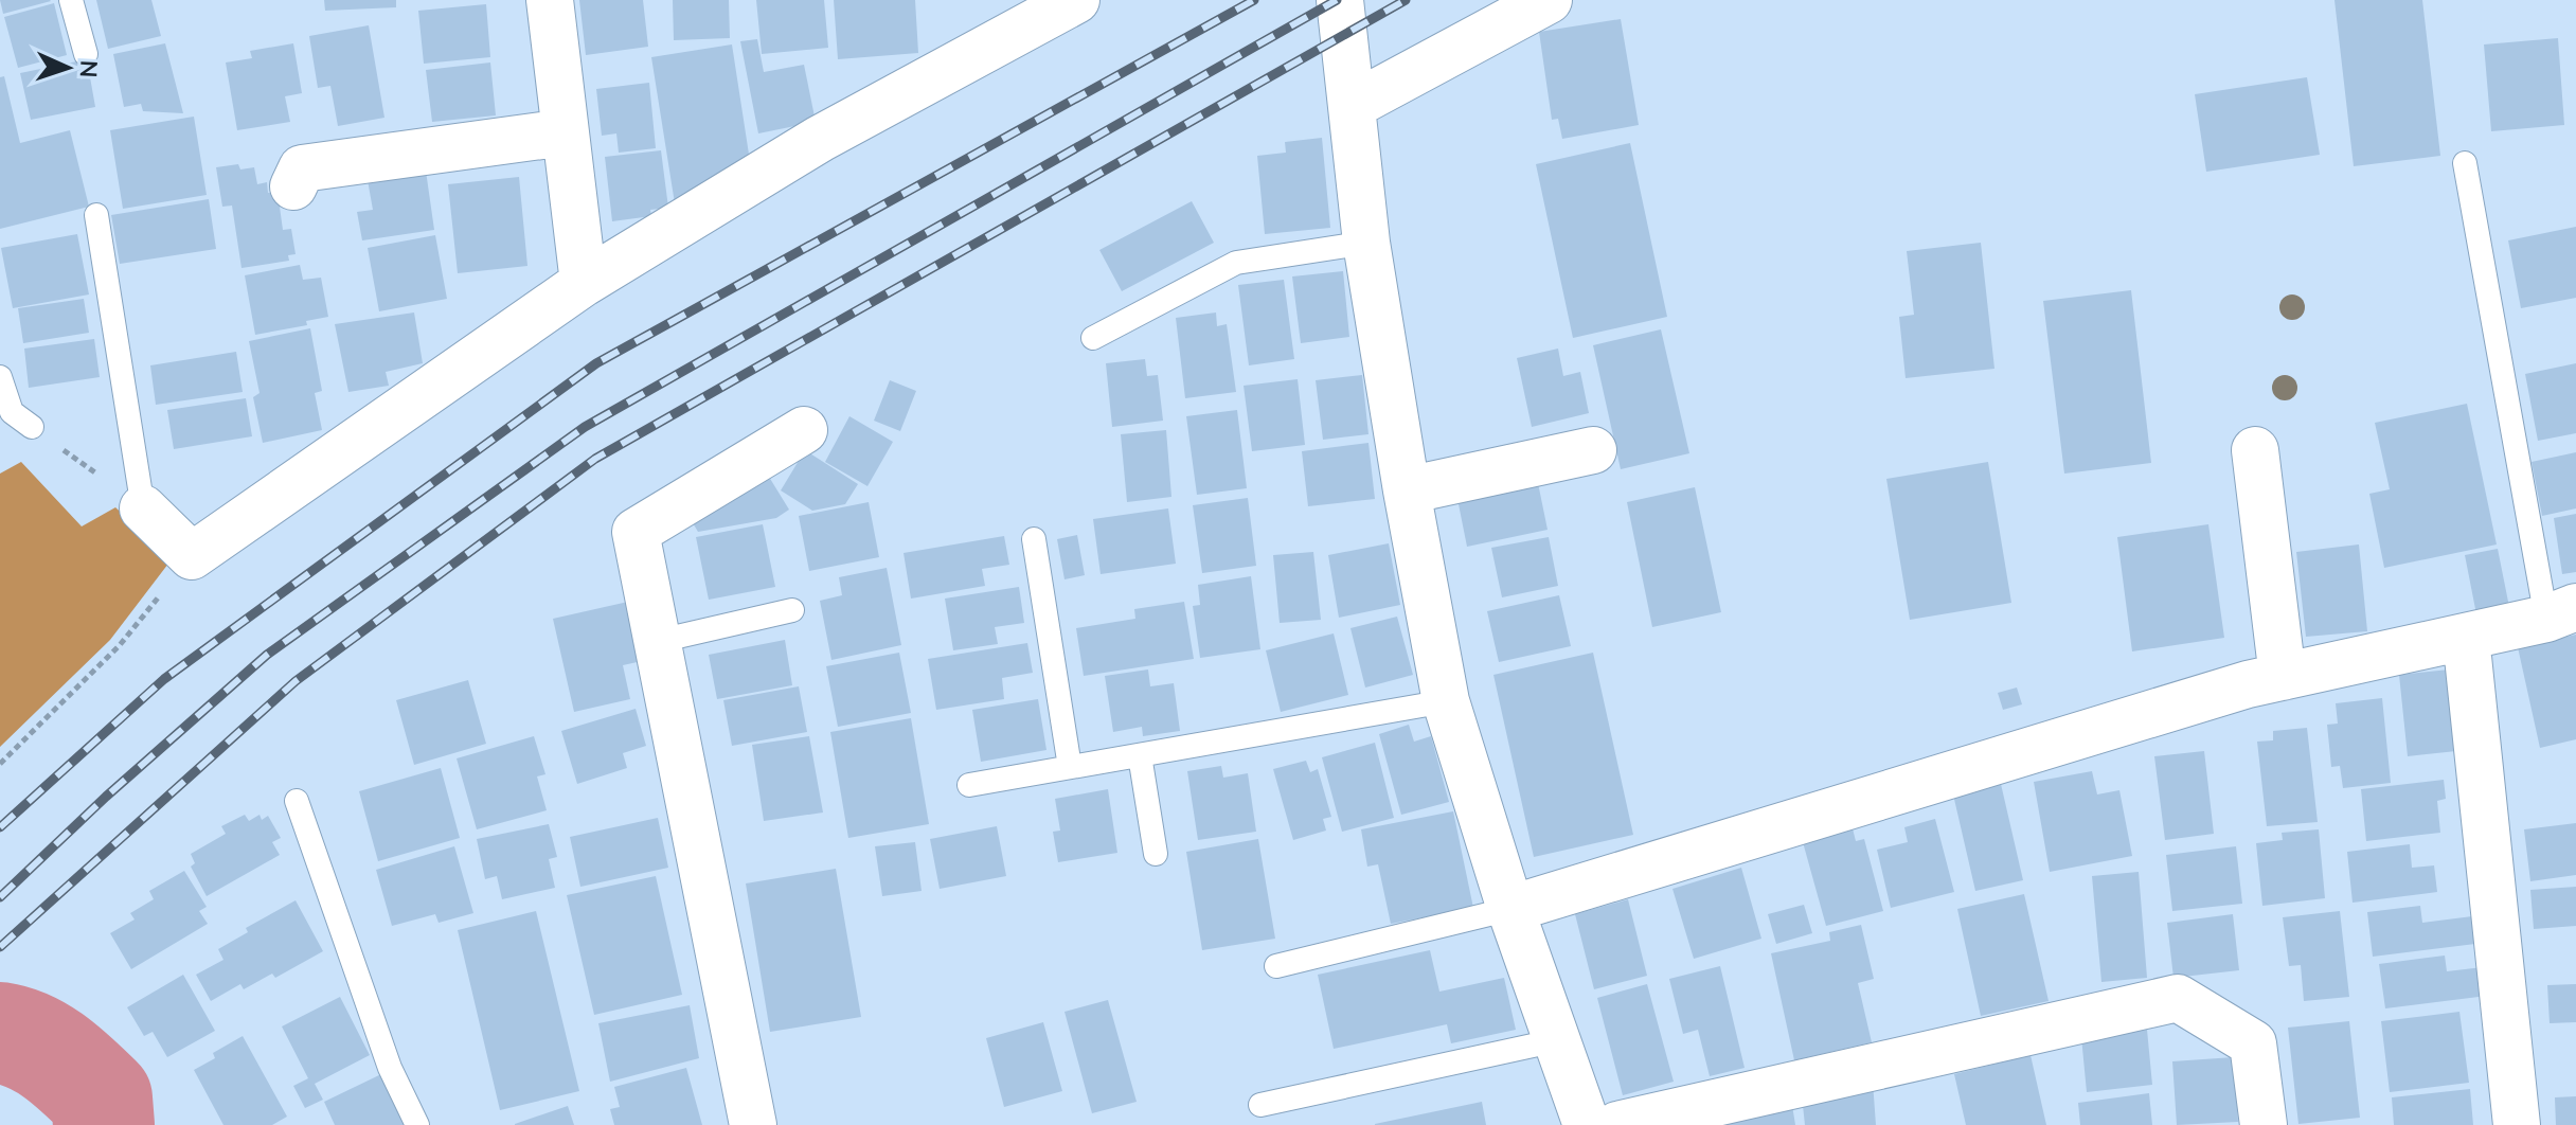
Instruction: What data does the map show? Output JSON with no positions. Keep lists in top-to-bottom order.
{
  "north": "right"
}
